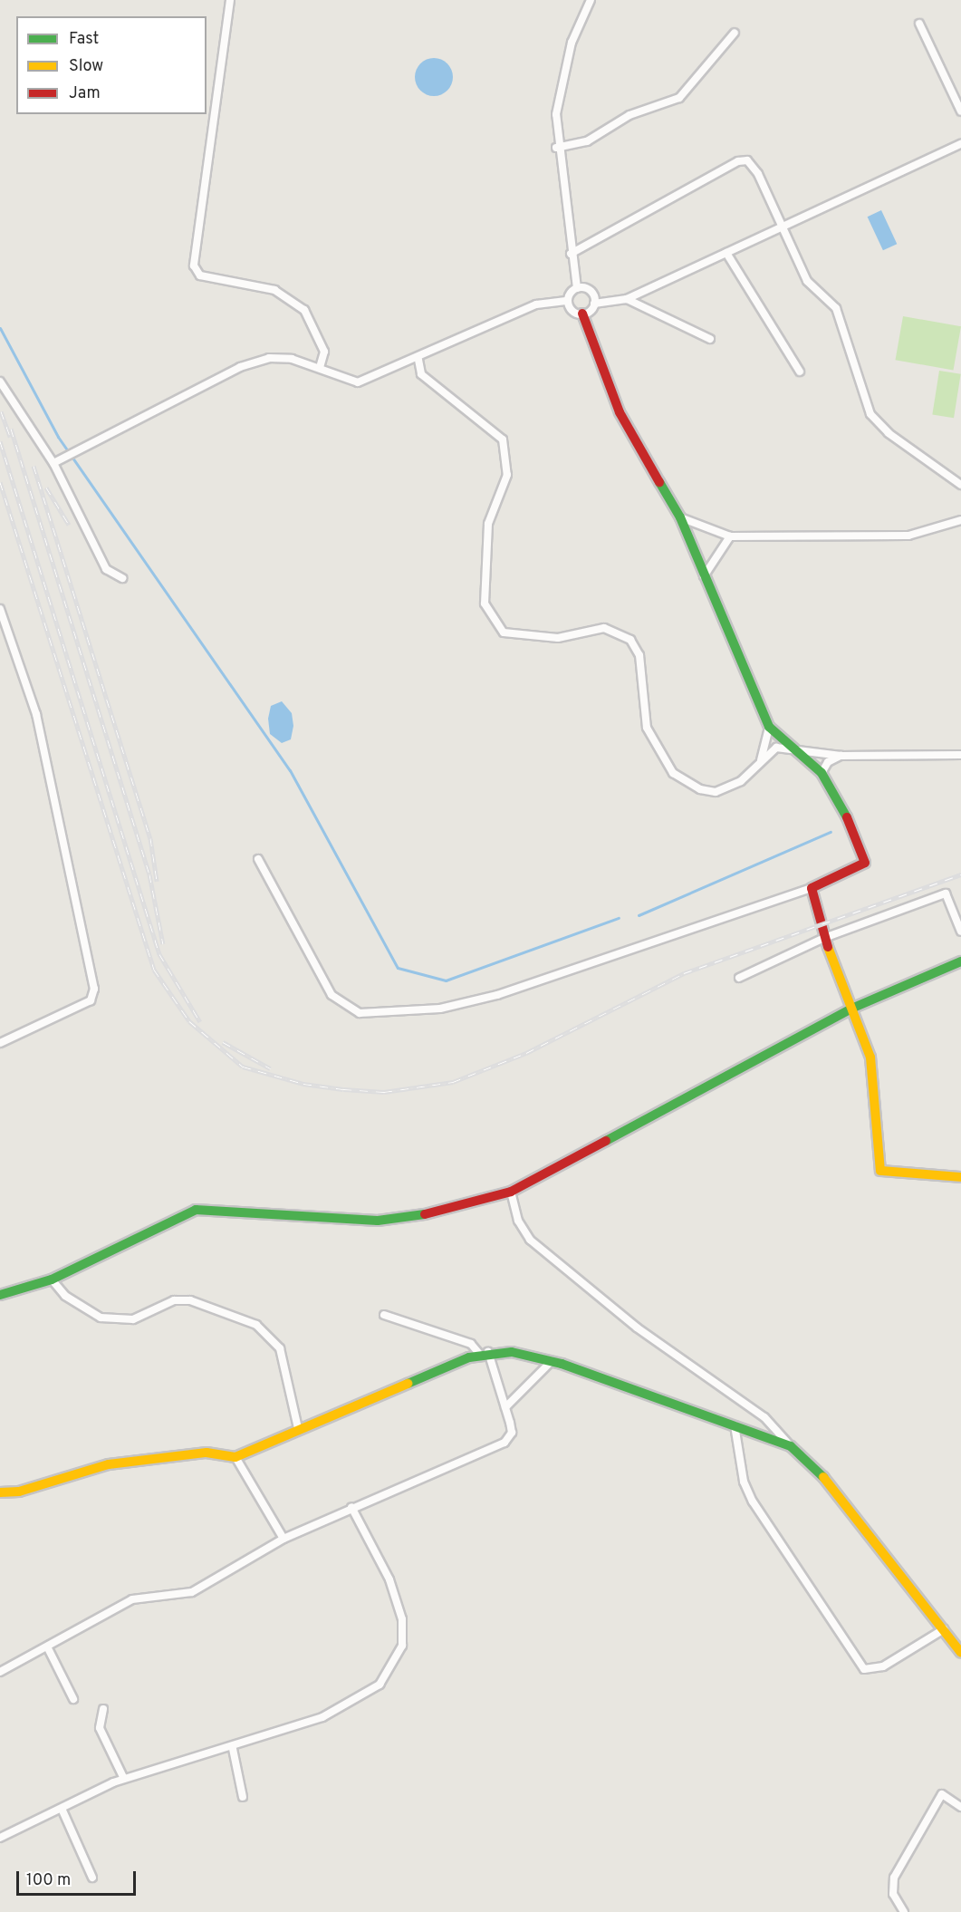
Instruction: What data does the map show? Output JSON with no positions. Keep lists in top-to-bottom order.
{
  "legend": ["Fast", "Slow", "Jam"],
  "scale_bar": "100 m"
}
